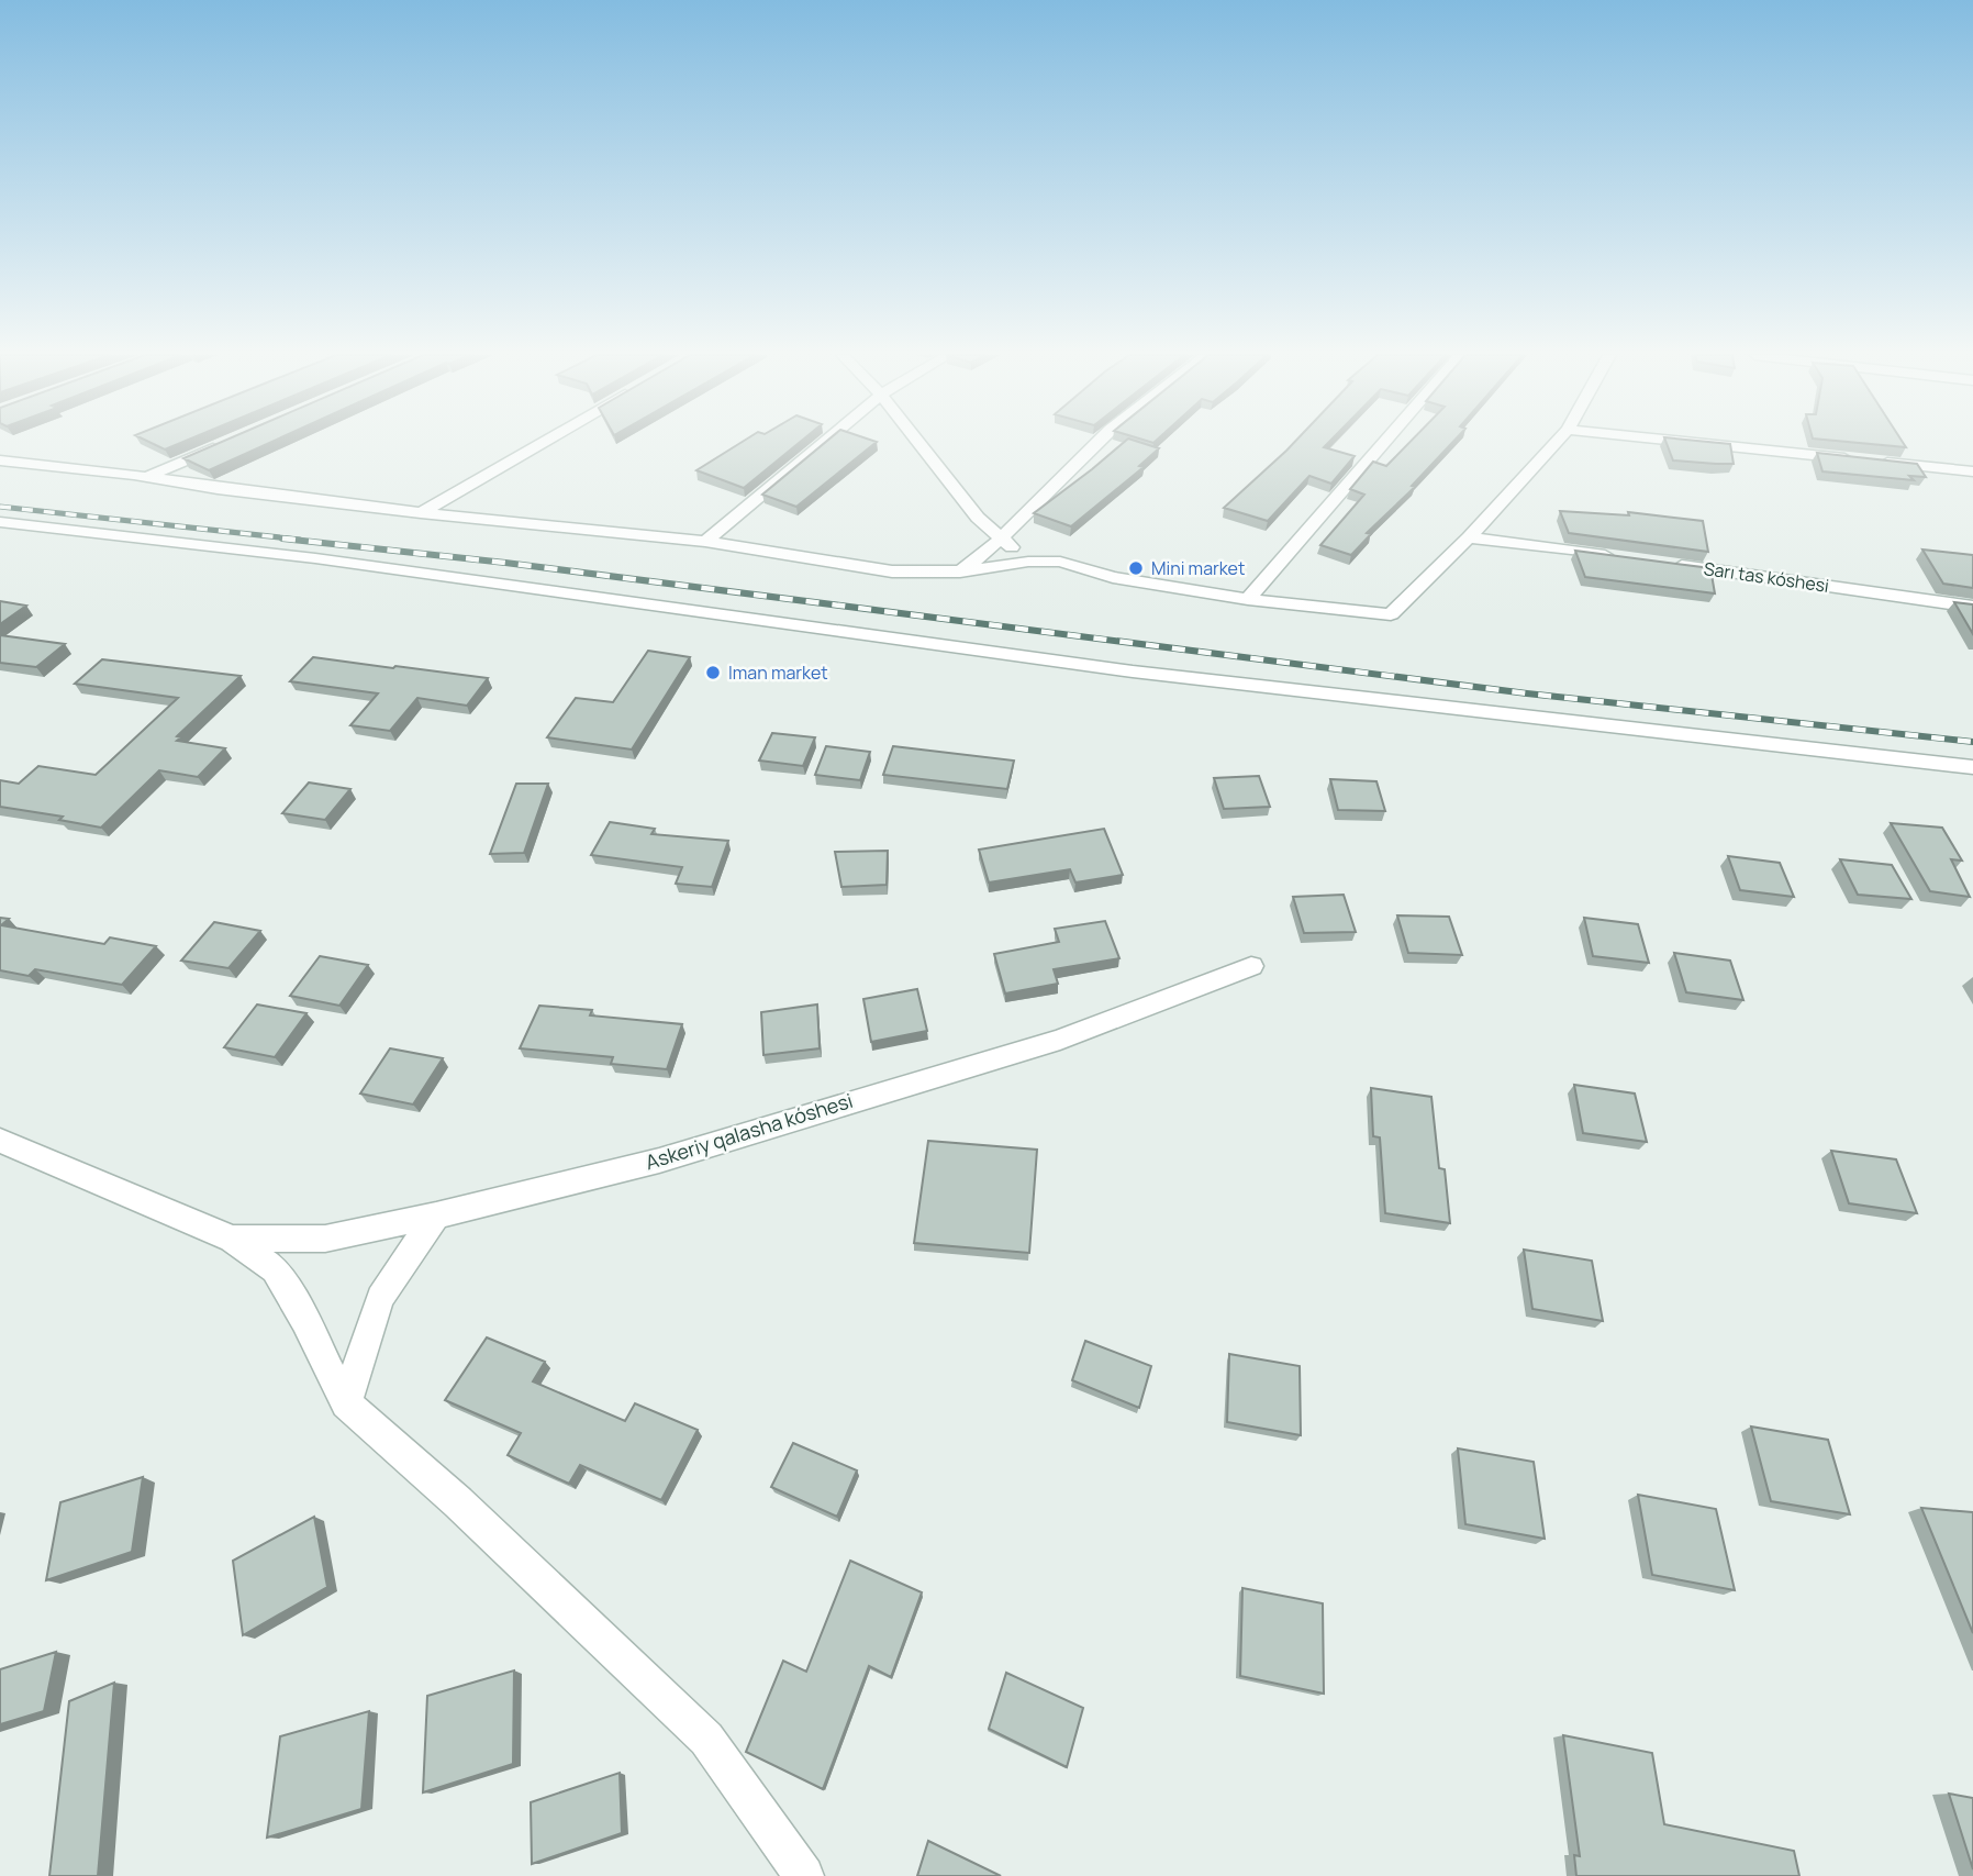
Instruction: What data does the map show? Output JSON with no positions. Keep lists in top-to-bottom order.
{
  "streets": {
    "street": ["Sarı tas kóshesi", "Askeriy qalasha kóshesi"]
  },
  "places": ["Mini market", "Iman market"]
}
